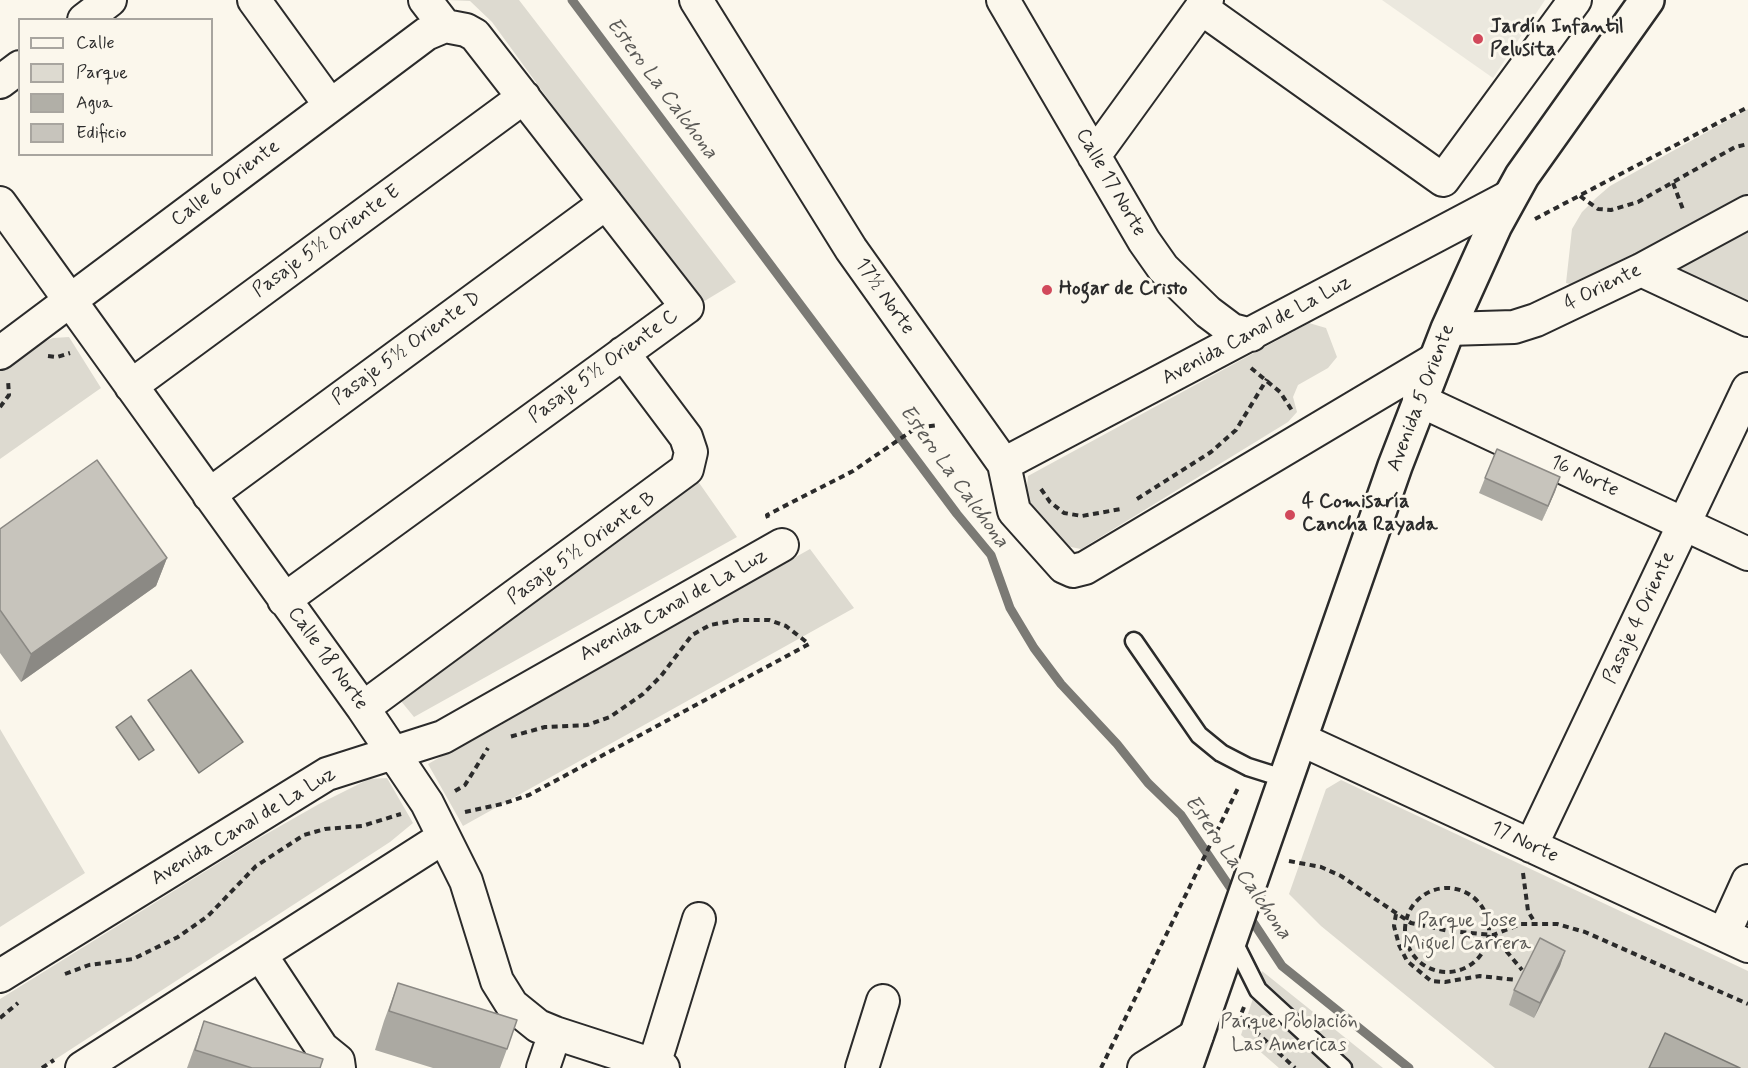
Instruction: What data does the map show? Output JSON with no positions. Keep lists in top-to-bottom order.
{
  "streets": {
    "street": [
      "Calle 17 Norte",
      "Calle 6 Oriente",
      "Pasaje 5½ Oriente E",
      "4 Oriente",
      "17½ Norte",
      "Avenida Canal de La Luz",
      "Pasaje 5½ Oriente D",
      "Pasaje 5½ Oriente C",
      "Avenida 5 Oriente",
      "16 Norte",
      "Pasaje 5½ Oriente B",
      "Pasaje 4 Oriente",
      "Calle 18 Norte",
      "17 Norte"
    ]
  },
  "crossings": [
    ["Calle 17 Norte", "Avenida Canal de La Luz"],
    ["Calle 6 Oriente", "Pasaje 5½ Oriente C"],
    ["Calle 6 Oriente", "Calle 18 Norte"],
    ["Pasaje 5½ Oriente E", "Pasaje 5½ Oriente C"],
    ["Pasaje 5½ Oriente E", "Calle 18 Norte"],
    ["4 Oriente", "Avenida 5 Oriente"],
    ["17½ Norte", "Avenida Canal de La Luz"],
    ["Avenida Canal de La Luz", "Avenida 5 Oriente"],
    ["Avenida Canal de La Luz", "Calle 18 Norte"],
    ["Pasaje 5½ Oriente D", "Pasaje 5½ Oriente C"],
    ["Pasaje 5½ Oriente D", "Calle 18 Norte"],
    ["Pasaje 5½ Oriente C", "Pasaje 5½ Oriente B"],
    ["Pasaje 5½ Oriente C", "Calle 18 Norte"],
    ["Avenida 5 Oriente", "16 Norte"],
    ["Avenida 5 Oriente", "17 Norte"],
    ["16 Norte", "Pasaje 4 Oriente"],
    ["Pasaje 5½ Oriente B", "Calle 18 Norte"],
    ["Pasaje 4 Oriente", "17 Norte"]
  ],
  "water": ["Estero La Calchona"],
  "parks": ["Parque Jose Miguel Carrera", "Parque Población Las Americas"],
  "places": ["Jardín Infantil Pelusita", "Hogar de Cristo", "4 Comisaría Cancha Rayada"],
  "legend": [
    "Calle",
    "Parque",
    "Agua",
    "Edificio"
  ]
}
